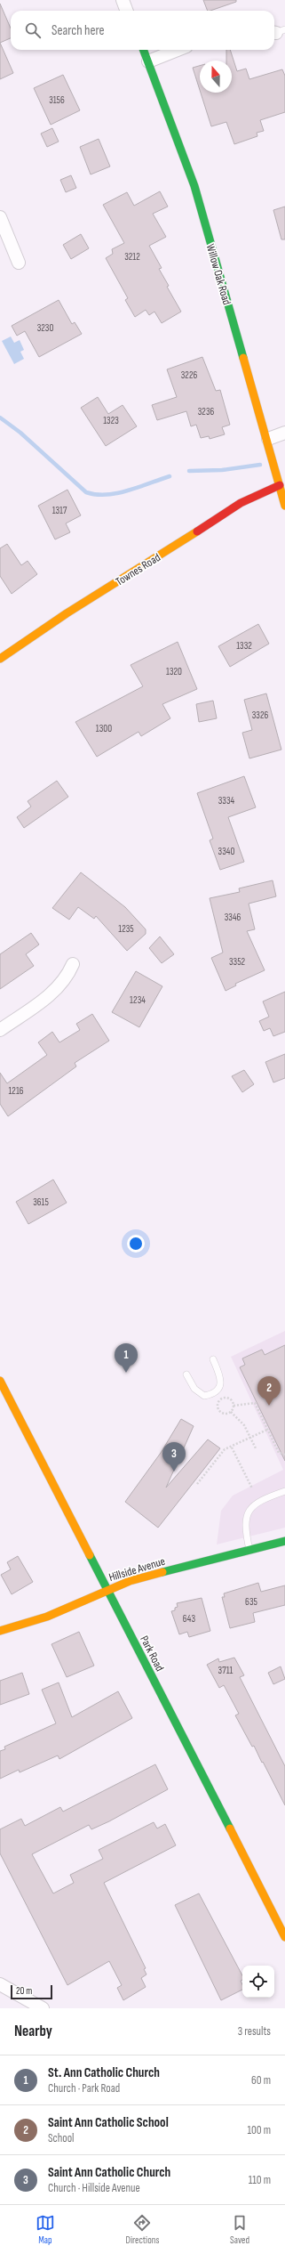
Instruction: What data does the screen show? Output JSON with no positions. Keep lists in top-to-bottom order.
{
  "streets": {
    "street": [
      "Willow Oak Road",
      "Townes Road",
      "Hillside Avenue",
      "Park Road"
    ]
  },
  "crossings": [
    ["Willow Oak Road", "Townes Road"],
    ["Hillside Avenue", "Park Road"]
  ],
  "house_numbers": [
    "3156",
    "3212",
    "3230",
    "3226",
    "3236",
    "1323",
    "1317",
    "1332",
    "1320",
    "3326",
    "1300",
    "3334",
    "3340",
    "3346",
    "1235",
    "3352",
    "1234",
    "1216",
    "3615",
    "635",
    "643",
    "3711"
  ],
  "scale_bar": "20 m",
  "north": "top",
  "page": {
    "search": "Search here",
    "pins": ["1", "2", "3"],
    "scale": "20 m",
    "heading": ["Nearby", "3 results"],
    "list": [
      {
        "mark": "1",
        "name": "St. Ann Catholic Church",
        "note": "Church · Park Road",
        "value": "60 m"
      },
      {
        "mark": "2",
        "name": "Saint Ann Catholic School",
        "note": "School",
        "value": "100 m"
      },
      {
        "mark": "3",
        "name": "Saint Ann Catholic Church",
        "note": "Church · Hillside Avenue",
        "value": "110 m"
      }
    ],
    "nav": ["Map", "Directions", "Saved"]
  }
}
